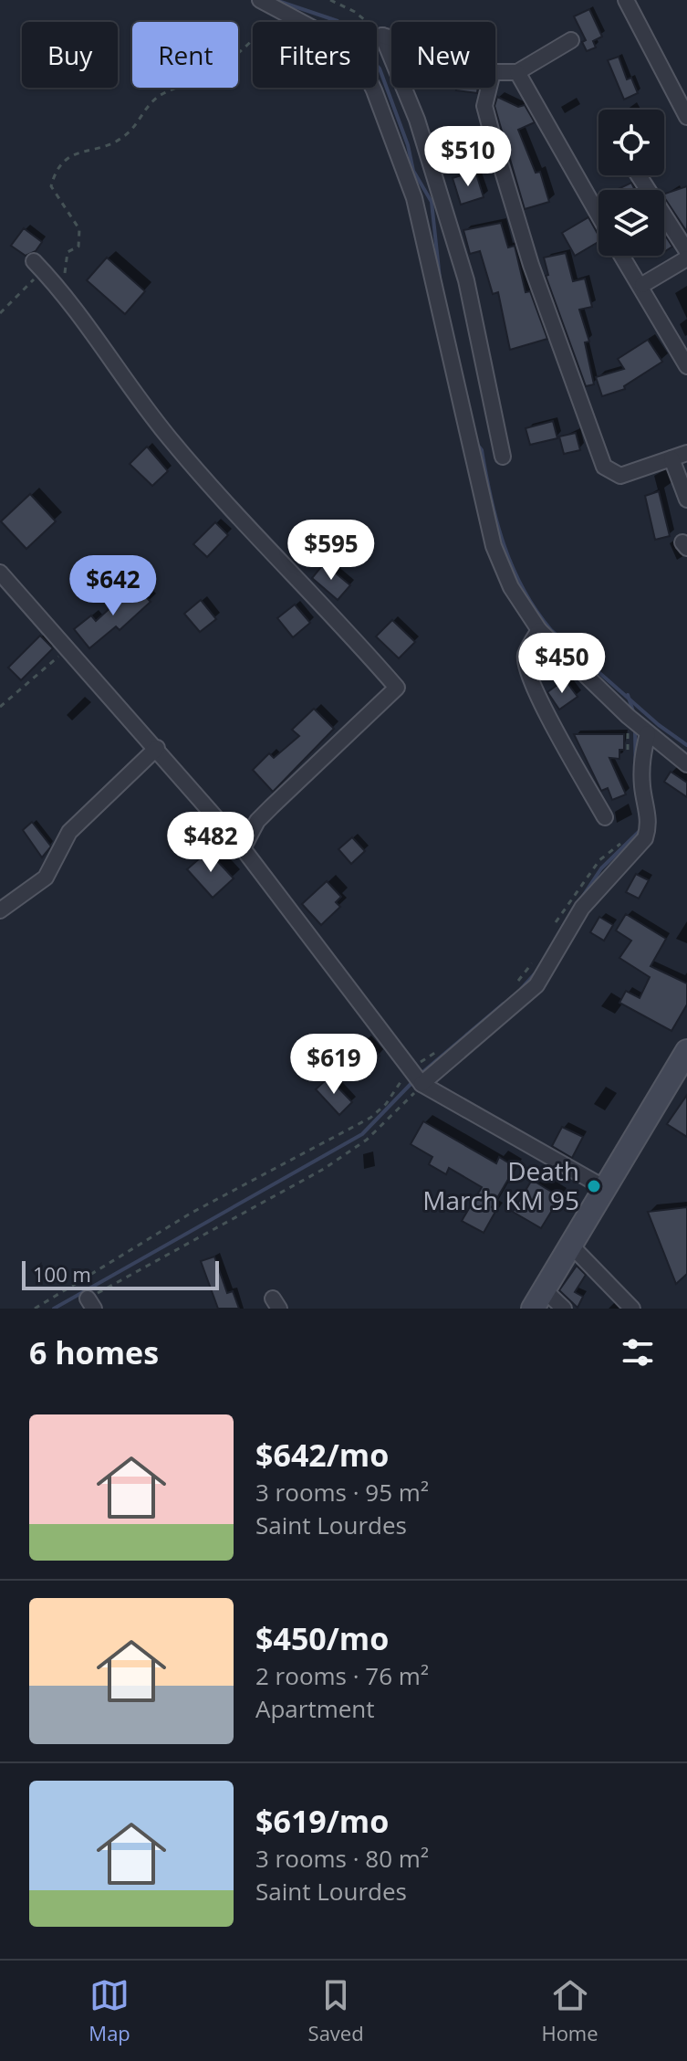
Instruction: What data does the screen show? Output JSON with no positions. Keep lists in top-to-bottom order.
{
  "places": ["Death March KM 95"],
  "scale_bar": "100 m",
  "page": {
    "chip": [
      "Buy",
      "Rent",
      "Filters",
      "New"
    ],
    "price": [
      "$510",
      "$595",
      "$642",
      "$450",
      "$482",
      "$619"
    ],
    "scale": "100 m",
    "heading": "6 homes",
    "list": [
      {
        "name": "$642/mo",
        "note": "3 rooms · 95 m² · Saint Lourdes"
      },
      {
        "name": "$450/mo",
        "note": "2 rooms · 76 m² · Apartment"
      },
      {
        "name": "$619/mo",
        "note": "3 rooms · 80 m² · Saint Lourdes"
      }
    ],
    "tabs": ["Map", "Saved", "Home"]
  }
}
